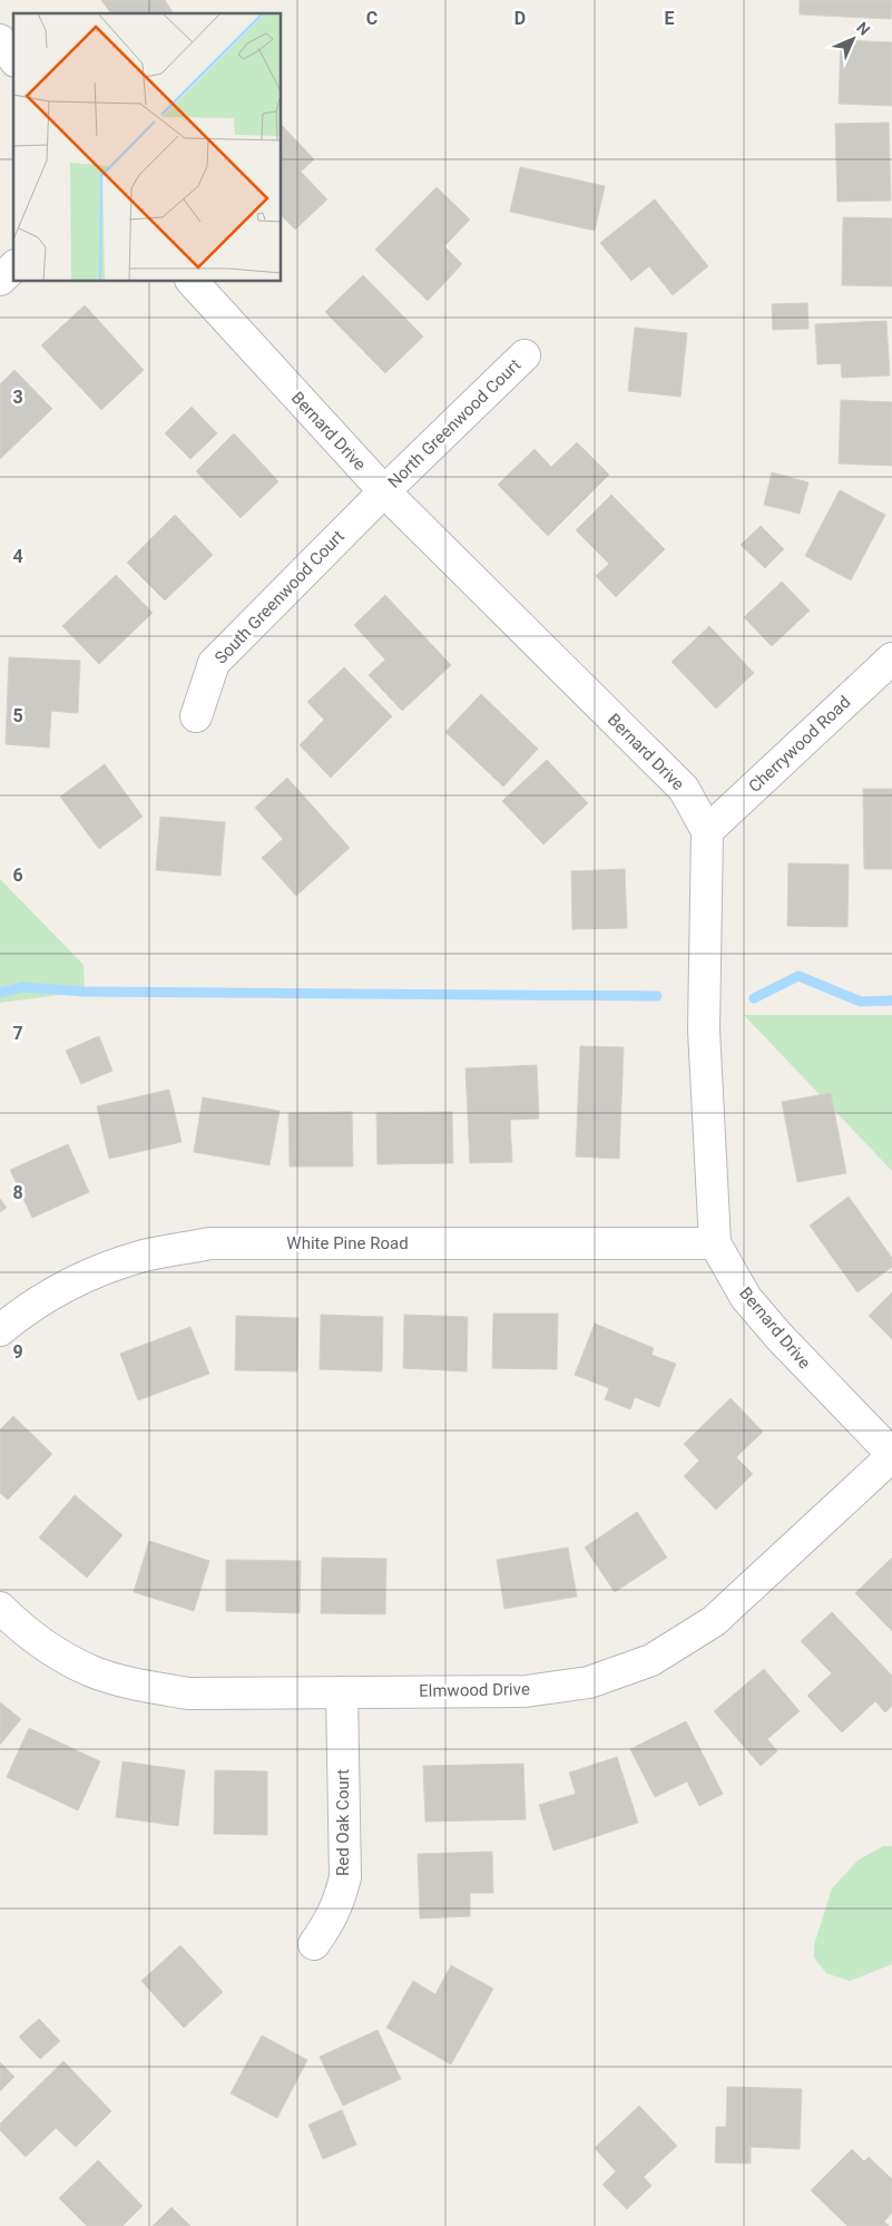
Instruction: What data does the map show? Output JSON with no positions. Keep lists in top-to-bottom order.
{
  "streets": {
    "street": [
      "North Greenwood Court",
      "Bernard Drive",
      "South Greenwood Court",
      "Cherrywood Road",
      "White Pine Road",
      "Elmwood Drive",
      "Red Oak Court"
    ]
  },
  "crossings": [
    ["North Greenwood Court", "Bernard Drive"],
    ["North Greenwood Court", "South Greenwood Court"],
    ["Bernard Drive", "South Greenwood Court"],
    ["Bernard Drive", "Cherrywood Road"],
    ["Bernard Drive", "White Pine Road"],
    ["Bernard Drive", "Elmwood Drive"],
    ["Elmwood Drive", "Red Oak Court"]
  ],
  "north": "top right",
  "grid": {
    "columns": ["C", "D", "E"],
    "rows": [
      "3",
      "4",
      "5",
      "6",
      "7",
      "8",
      "9"
    ]
  }
}
